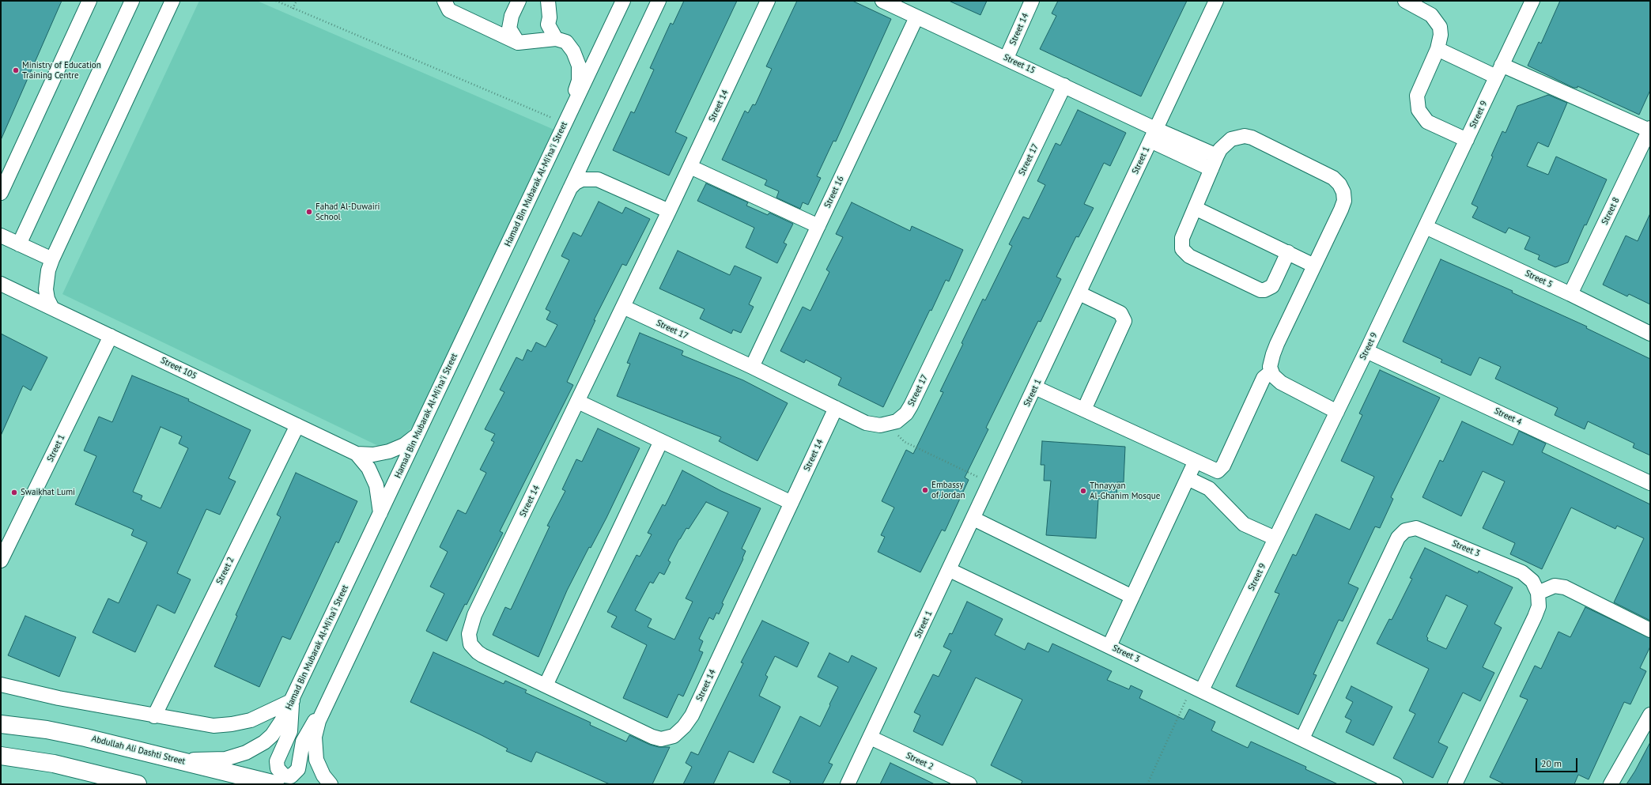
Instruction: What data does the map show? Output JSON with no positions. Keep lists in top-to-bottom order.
{
  "streets": {
    "main road": ["Abdullah Ali Dashti Street"],
    "street": [
      "Street 14",
      "Street 15",
      "Street 9",
      "Street 17",
      "Street 1",
      "Hamad Bin Mubarak Al-Mi'na'i Street",
      "Street 16",
      "Street 8",
      "Street 5",
      "Street 105",
      "Street 4",
      "Street 3",
      "Street 2"
    ]
  },
  "crossings": [
    ["Street 14", "Street 15"],
    ["Street 14", "Street 17"],
    ["Street 15", "Street 17"],
    ["Street 15", "Street 1"],
    ["Street 15", "Street 16"],
    ["Street 9", "Street 5"],
    ["Street 9", "Street 4"],
    ["Street 9", "Street 3"],
    ["Street 17", "Street 16"],
    ["Street 1", "Street 105"],
    ["Street 1", "Street 3"],
    ["Street 1", "Street 2"],
    ["Hamad Bin Mubarak Al-Mi'na'i Street", "Street 105"],
    ["Hamad Bin Mubarak Al-Mi'na'i Street", "Abdullah Ali Dashti Street"],
    ["Street 8", "Street 5"],
    ["Street 105", "Street 2"]
  ],
  "places": [
    "Ministry of Education Training Centre",
    "Fahad Al-Duwairi School",
    "Embassy of Jordan",
    "Thnayyan Al-Ghanim Mosque",
    "Swaikhat Lumi"
  ],
  "scale_bar": "20 m"
}
